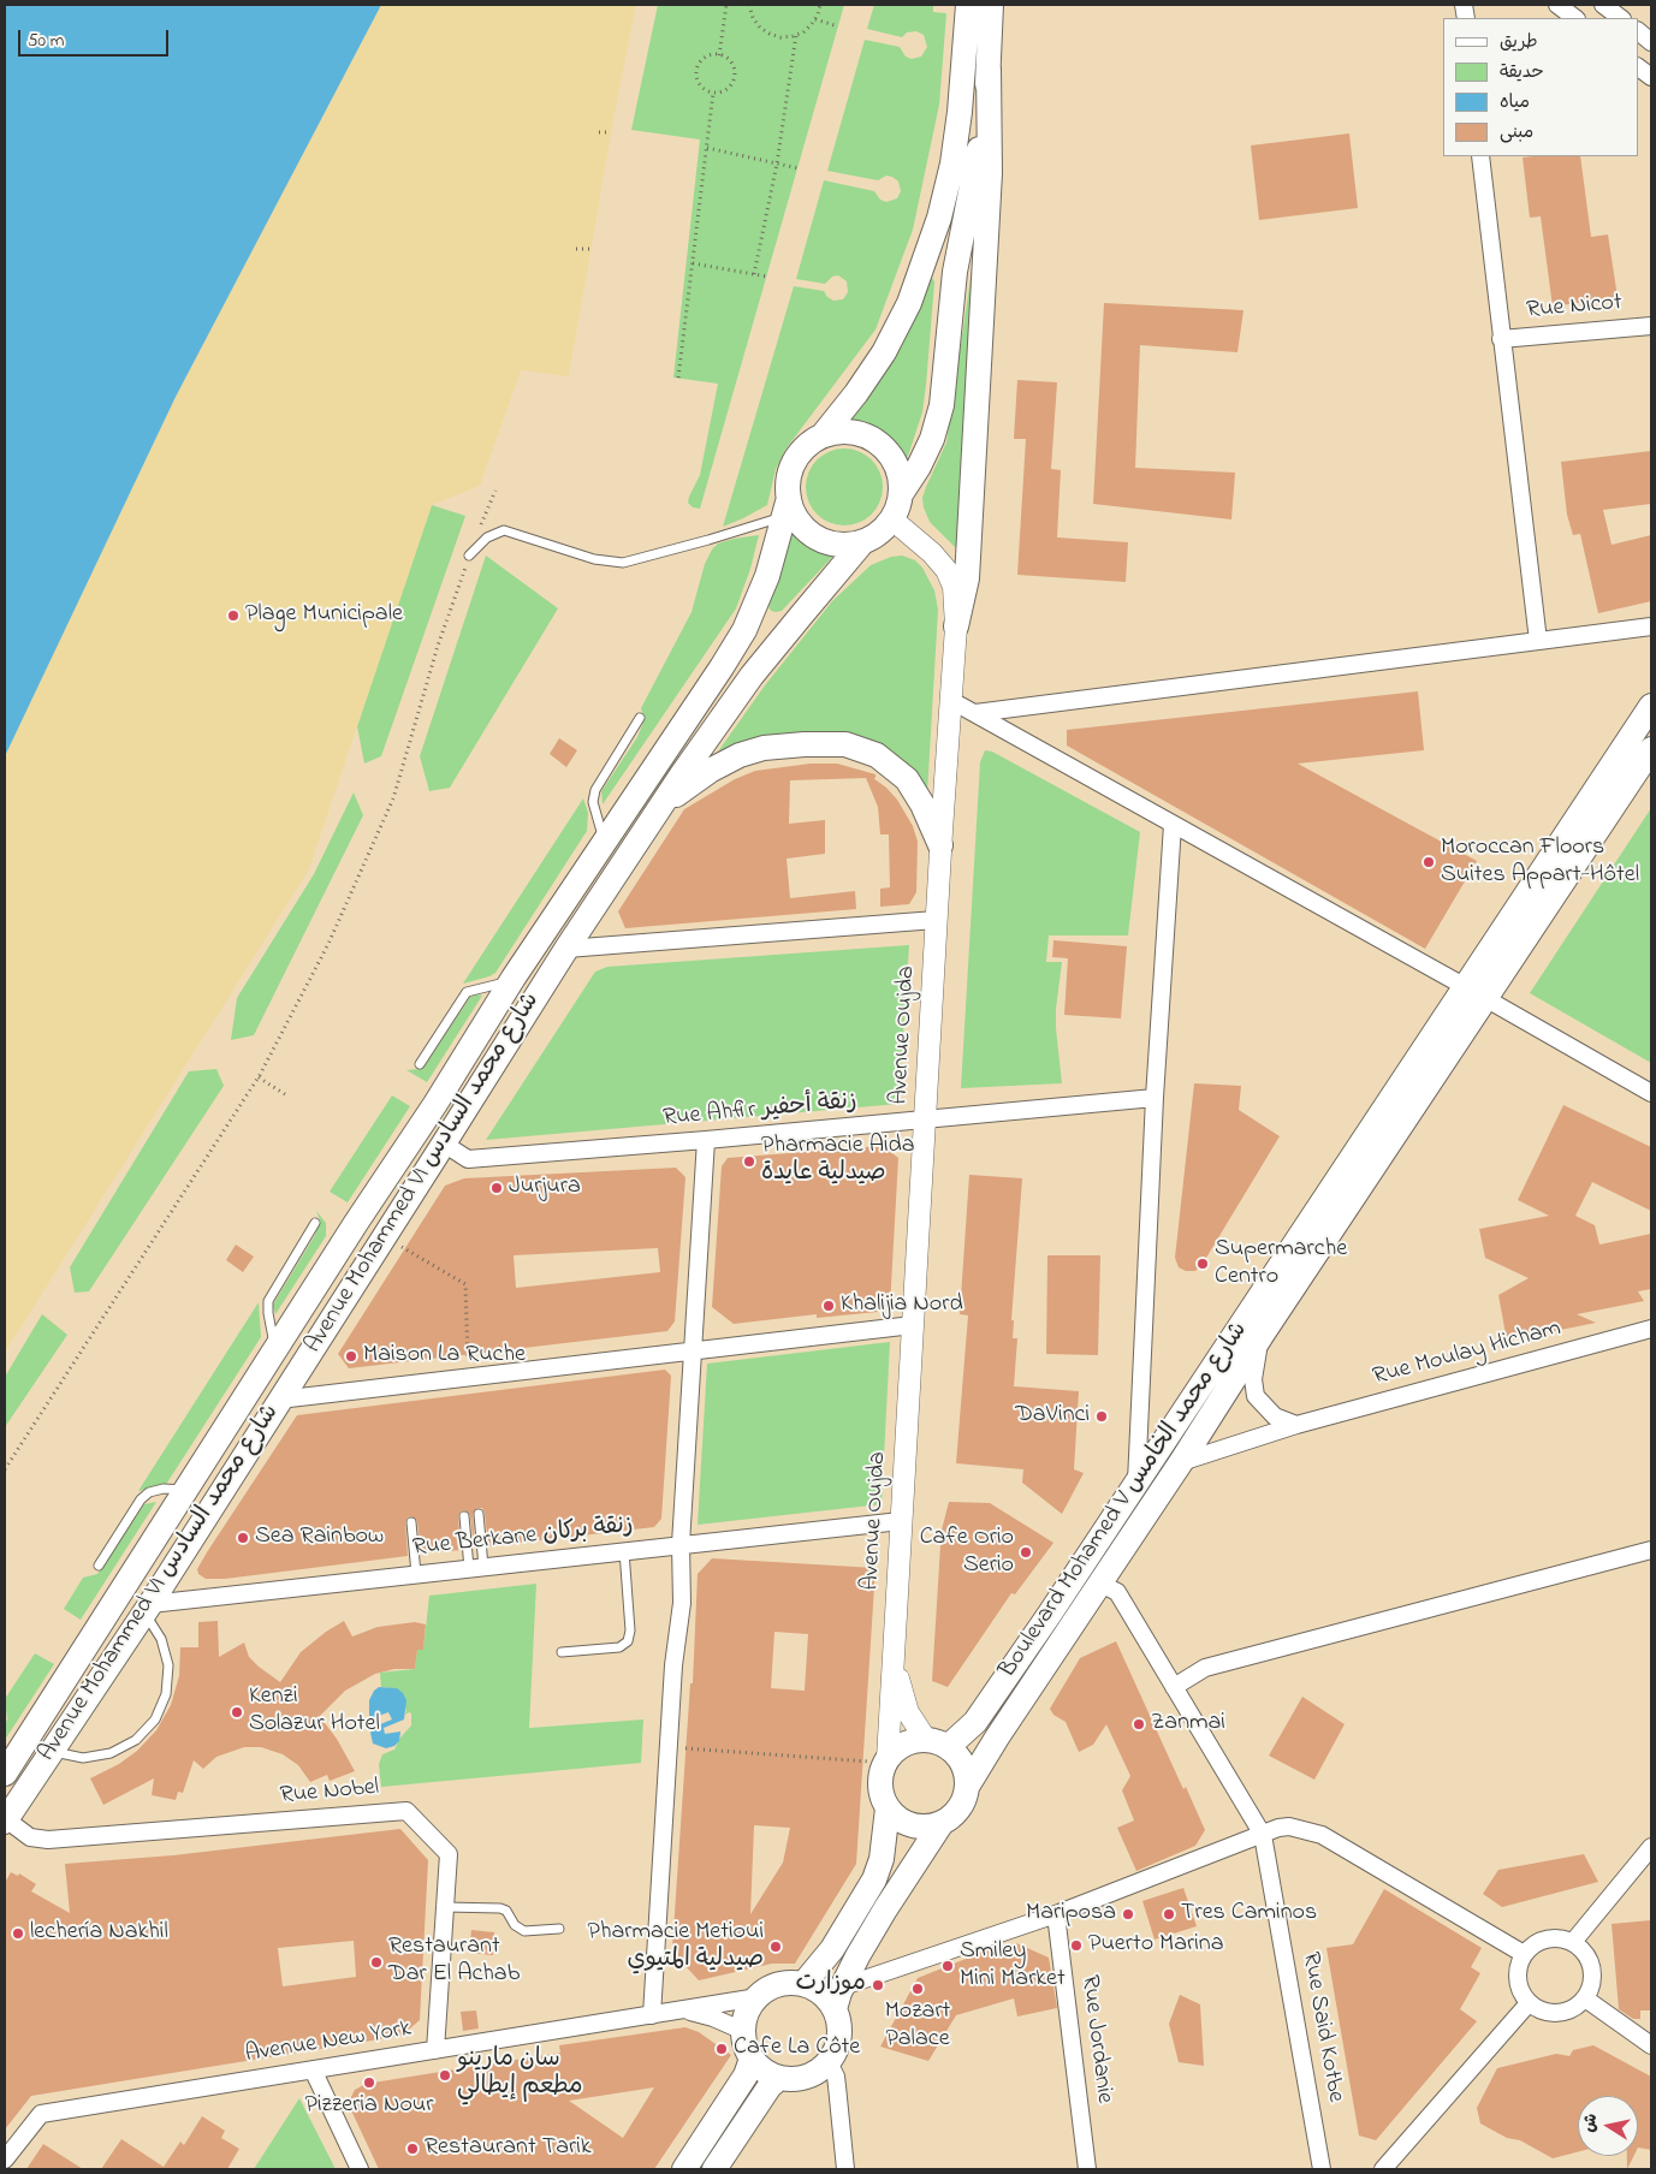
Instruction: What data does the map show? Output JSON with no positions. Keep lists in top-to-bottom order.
{
  "streets": {
    "main road": ["Avenue Mohammed VI شارع محمد السادس", "Boulevard Mohamed V شارع محمد الخامس"],
    "street": [
      "Rue Nicot",
      "Avenue Oujda",
      "Rue Ahfir زنقة أحفير",
      "Rue Moulay Hicham",
      "Rue Berkane زنقة بركان",
      "Rue Nobel",
      "Rue Said Kotbe",
      "Rue Jordanie",
      "Avenue New York"
    ]
  },
  "crossings": [
    ["Avenue Oujda", "Rue Ahfir زنقة أحفير"],
    ["Avenue Oujda", "Avenue Mohammed VI شارع محمد السادس"],
    ["Avenue Oujda", "Boulevard Mohamed V شارع محمد الخامس"],
    ["Avenue Oujda", "Rue Berkane زنقة بركان"],
    ["Rue Ahfir زنقة أحفير", "Avenue Mohammed VI شارع محمد السادس"],
    ["Avenue Mohammed VI شارع محمد السادس", "Rue Berkane زنقة بركان"],
    ["Avenue Mohammed VI شارع محمد السادس", "Rue Nobel"],
    ["Rue Moulay Hicham", "Boulevard Mohamed V شارع محمد الخامس"],
    ["Boulevard Mohamed V شارع محمد الخامس", "Rue Said Kotbe"],
    ["Rue Nobel", "Avenue New York"]
  ],
  "places": [
    "Plage Municipale",
    "Moroccan Floors Suites Appart-Hôtel",
    "Pharmacie Aida صيدلية عايدة",
    "Jurjura",
    "Supermarche Centro",
    "Khalijia Nord",
    "Maison La Ruche",
    "DaVinci",
    "Sea Rainbow",
    "Cafe Orio Serio",
    "Kenzi Solazur Hotel",
    "Zanmai",
    "Mariposa",
    "Tres Caminos",
    "lechería Nakhil",
    "Puerto Marina",
    "Pharmacie Metioui صيدلية المتيوي",
    "Restaurant Dar El Achab",
    "Smiley Mini Market",
    "موزارت",
    "Mozart Palace",
    "Cafe La Côte",
    "سان مارينو مطعم إيطالي",
    "Pizzeria Nour",
    "Restaurant Tarik"
  ],
  "legend": [
    "طريق",
    "حديقة",
    "مياه",
    "مبنى"
  ],
  "scale_bar": "50 m",
  "north": "left"
}
